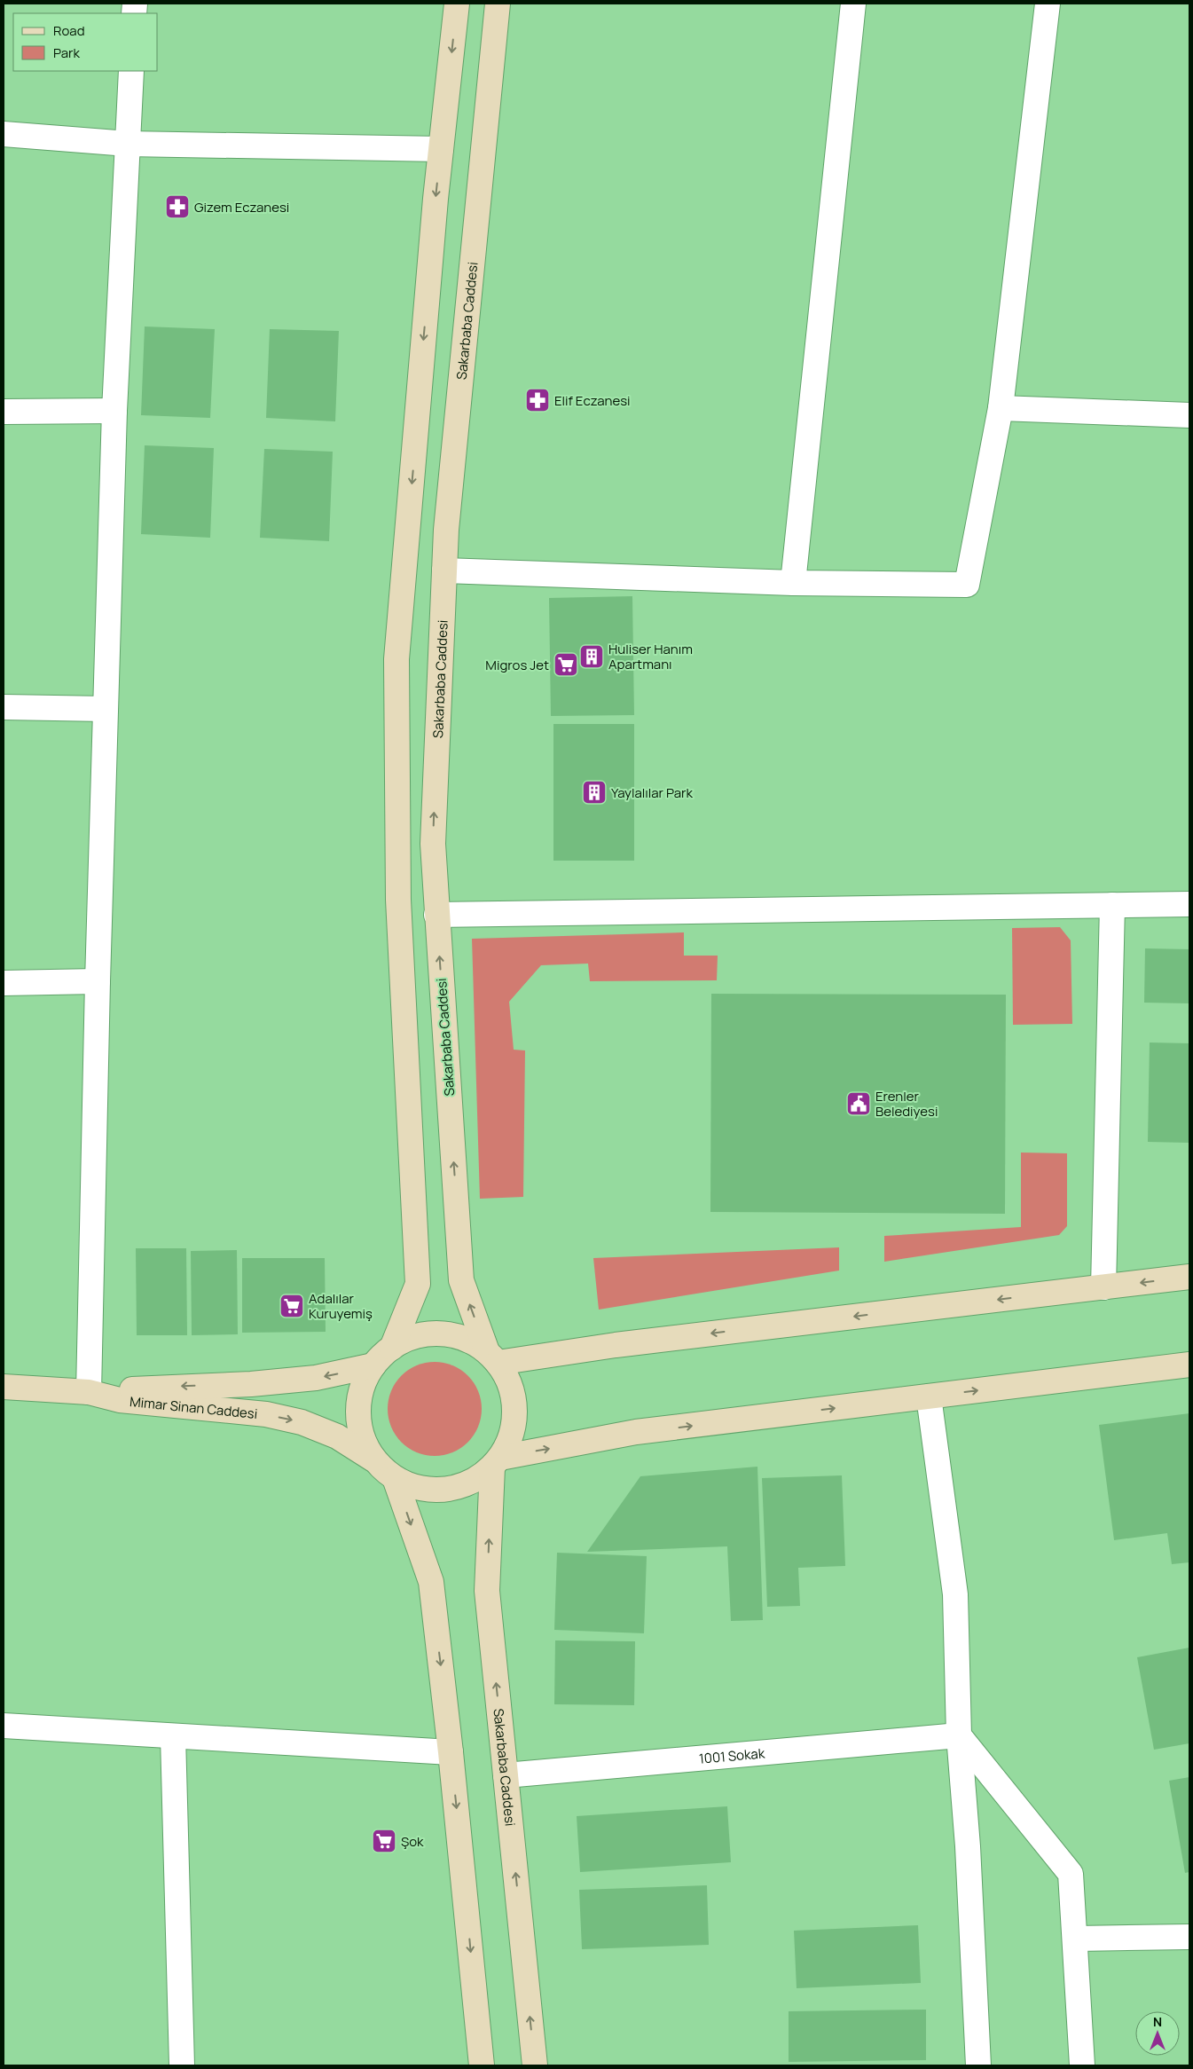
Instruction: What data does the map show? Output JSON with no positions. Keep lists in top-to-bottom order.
{
  "streets": {
    "main road": ["Sakarbaba Caddesi", "Mimar Sinan Caddesi"],
    "street": ["1001 Sokak"]
  },
  "crossings": [
    ["Sakarbaba Caddesi", "Mimar Sinan Caddesi"],
    ["Sakarbaba Caddesi", "1001 Sokak"]
  ],
  "places": {
    "pharmacy": ["Gizem Eczanesi", "Elif Eczanesi"],
    "building": ["Huliser Hanım Apartmanı", "Yaylalılar Park"],
    "supermarket": ["Migros Jet", "Adalılar Kuruyemiş", "Şok"],
    "public building": ["Erenler Belediyesi"]
  },
  "legend": ["Road", "Park"],
  "north": "top"
}
